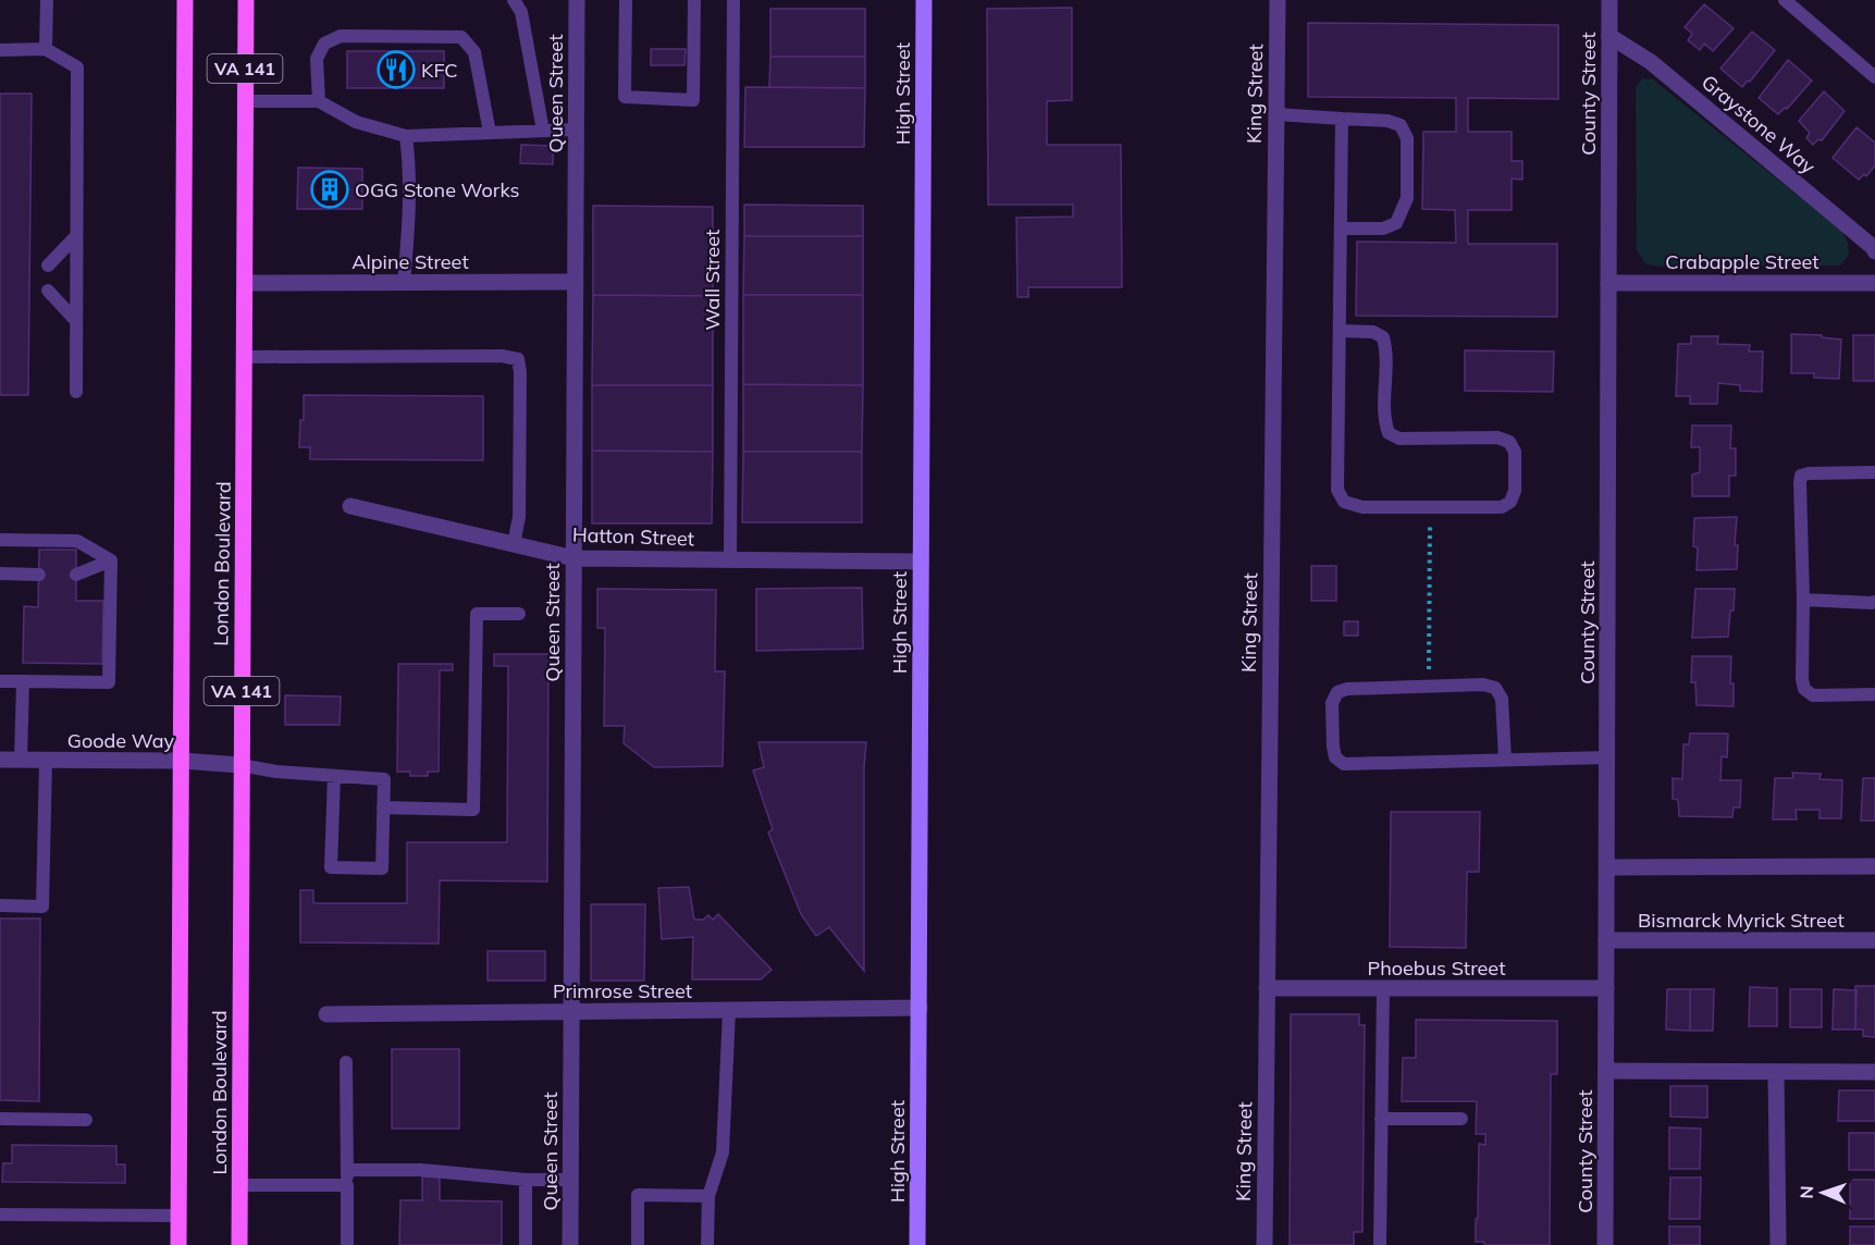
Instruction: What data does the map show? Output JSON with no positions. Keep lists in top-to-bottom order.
{
  "streets": {
    "main road": ["VA 141", "High Street", "London Boulevard"],
    "street": [
      "Queen Street",
      "King Street",
      "County Street",
      "Graystone Way",
      "Alpine Street",
      "Crabapple Street",
      "Hatton Street",
      "Goode Way",
      "Bismarck Myrick Street",
      "Phoebus Street",
      "Primrose Street"
    ],
    "lane": ["Wall Street"]
  },
  "crossings": [
    ["Queen Street", "Alpine Street"],
    ["Queen Street", "Hatton Street"],
    ["Queen Street", "Primrose Street"],
    ["High Street", "Hatton Street"],
    ["High Street", "Primrose Street"],
    ["King Street", "Phoebus Street"],
    ["County Street", "Graystone Way"],
    ["County Street", "Crabapple Street"],
    ["County Street", "Bismarck Myrick Street"],
    ["County Street", "Phoebus Street"],
    ["Alpine Street", "London Boulevard"],
    ["Wall Street", "Hatton Street"],
    ["London Boulevard", "Goode Way"]
  ],
  "places": {
    "restaurant": ["KFC"],
    "building": ["OGG Stone Works"]
  },
  "north": "left"
}
